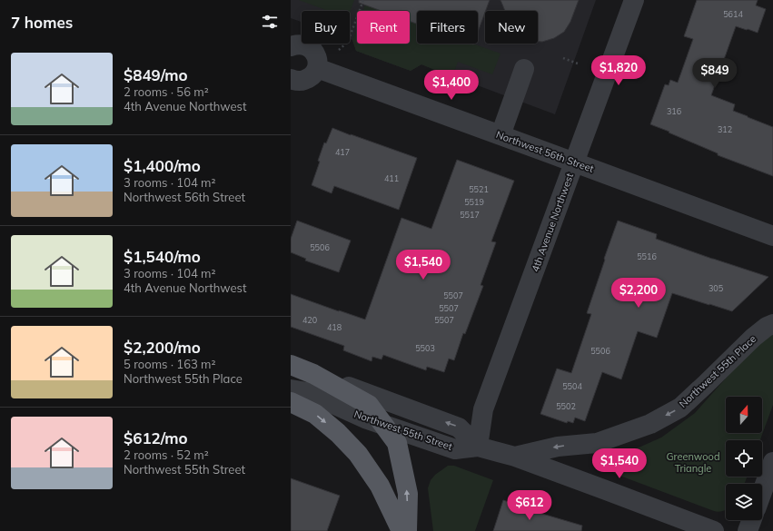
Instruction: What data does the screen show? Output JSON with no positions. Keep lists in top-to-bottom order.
{
  "streets": {
    "street": [
      "Northwest 56th Street",
      "4th Avenue Northwest",
      "Northwest 55th Place",
      "Northwest 55th Street"
    ]
  },
  "crossings": [
    ["Northwest 56th Street", "4th Avenue Northwest"],
    ["4th Avenue Northwest", "Northwest 55th Street"],
    ["Northwest 55th Place", "Northwest 55th Street"]
  ],
  "one_way": ["Northwest 55th Place"],
  "parks": ["Greenwood Triangle"],
  "house_numbers": [
    "5614",
    "316",
    "312",
    "417",
    "411",
    "5521",
    "5519",
    "5517",
    "5506",
    "5516",
    "305",
    "5507",
    "5507",
    "420",
    "5507",
    "418",
    "5503",
    "5506",
    "5504",
    "5502"
  ],
  "north": "top",
  "page": {
    "heading": "7 homes",
    "chip": [
      "Buy",
      "Rent",
      "Filters",
      "New"
    ],
    "list": [
      {
        "name": "$849/mo",
        "note": "2 rooms · 56 m² · 4th Avenue Northwest"
      },
      {
        "name": "$1,400/mo",
        "note": "3 rooms · 104 m² · Northwest 56th Street"
      },
      {
        "name": "$1,540/mo",
        "note": "3 rooms · 104 m² · 4th Avenue Northwest"
      },
      {
        "name": "$2,200/mo",
        "note": "5 rooms · 163 m² · Northwest 55th Place"
      },
      {
        "name": "$612/mo",
        "note": "2 rooms · 52 m² · Northwest 55th Street"
      }
    ],
    "price": [
      "$1,820",
      "$849",
      "$1,400",
      "$1,540",
      "$2,200",
      "$1,540",
      "$612"
    ]
  }
}
